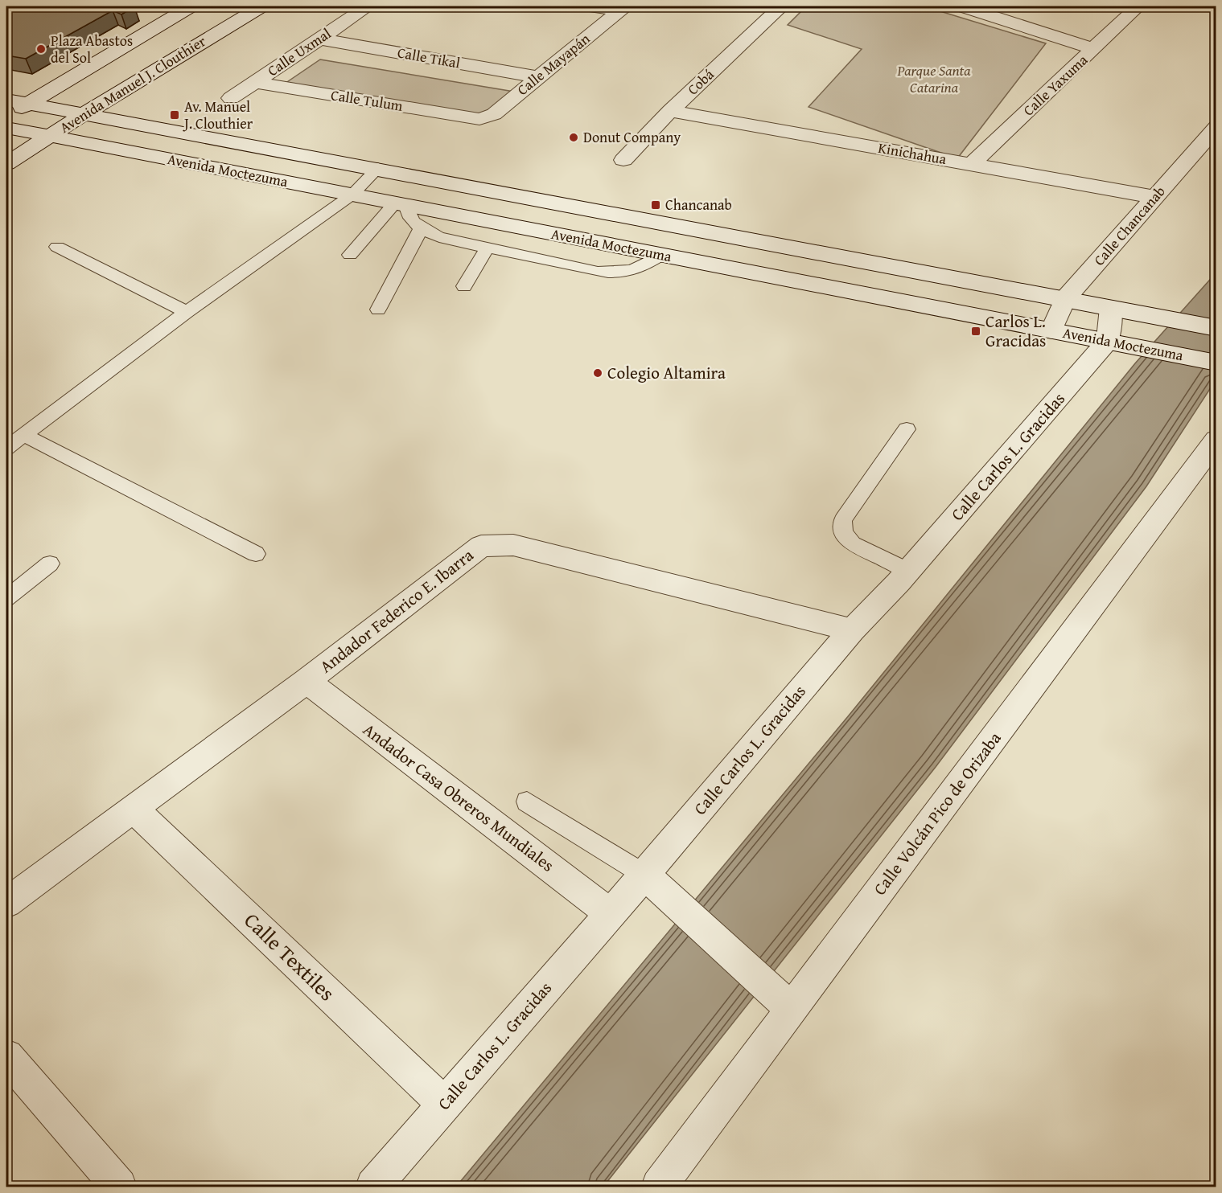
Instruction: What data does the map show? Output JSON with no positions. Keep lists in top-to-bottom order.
{
  "streets": {
    "street": [
      "Calle Uxmal",
      "Calle Tikal",
      "Calle Mayapán",
      "Cobá",
      "Avenida Manuel J. Clouthier",
      "Calle Yaxuma",
      "Calle Tulum",
      "Kinichahua",
      "Avenida Moctezuma",
      "Calle Chancanab",
      "Calle Carlos L. Gracidas",
      "Andador Federico E. Ibarra",
      "Andador Casa Obreros Mundiales",
      "Calle Volcán Pico de Orizaba",
      "Calle Textiles"
    ]
  },
  "crossings": [
    ["Calle Uxmal", "Calle Tikal"],
    ["Calle Uxmal", "Calle Tulum"],
    ["Calle Tikal", "Calle Mayapán"],
    ["Calle Mayapán", "Calle Tulum"],
    ["Cobá", "Kinichahua"],
    ["Avenida Manuel J. Clouthier", "Avenida Moctezuma"],
    ["Calle Yaxuma", "Kinichahua"],
    ["Kinichahua", "Calle Chancanab"],
    ["Avenida Moctezuma", "Calle Chancanab"],
    ["Avenida Moctezuma", "Calle Carlos L. Gracidas"],
    ["Calle Carlos L. Gracidas", "Andador Federico E. Ibarra"],
    ["Calle Carlos L. Gracidas", "Andador Casa Obreros Mundiales"],
    ["Calle Carlos L. Gracidas", "Calle Textiles"],
    ["Andador Federico E. Ibarra", "Andador Casa Obreros Mundiales"],
    ["Andador Federico E. Ibarra", "Calle Textiles"]
  ],
  "parks": ["Parque Santa Catarina"],
  "places": {
    "other": ["Plaza Abastos del Sol", "Donut Company", "Colegio Altamira"],
    "transit": ["Av. Manuel J. Clouthier", "Chancanab", "Carlos L. Gracidas"]
  }
}
